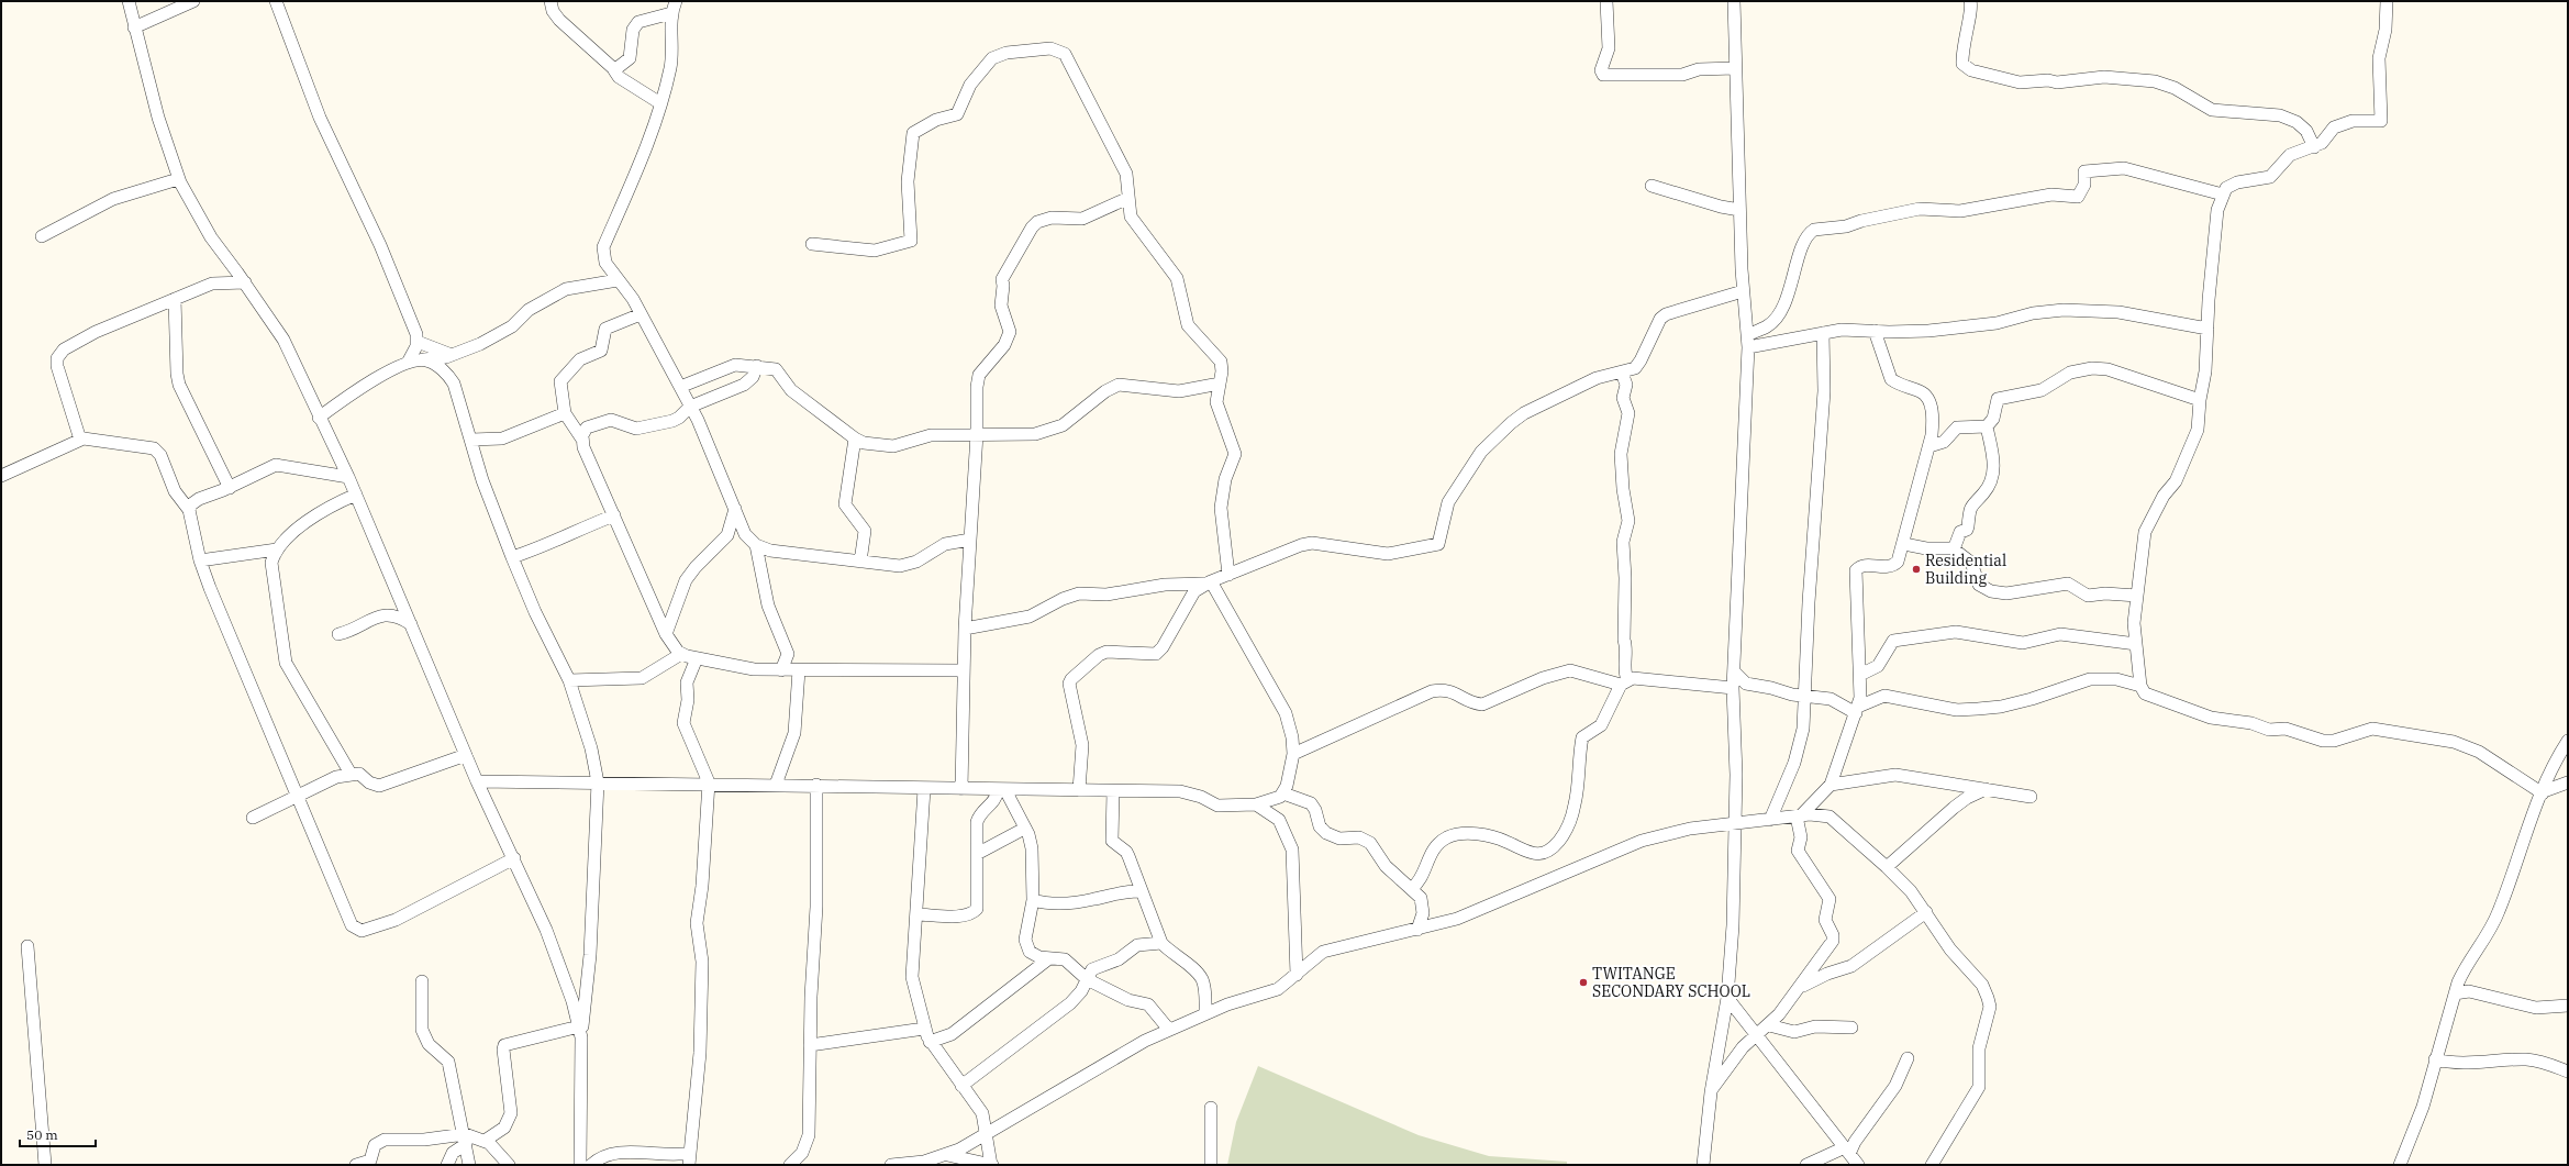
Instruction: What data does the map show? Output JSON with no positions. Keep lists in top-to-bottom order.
{
  "places": ["Residential Building", "TWITANGE SECONDARY SCHOOL"],
  "scale_bar": "50 m"
}
